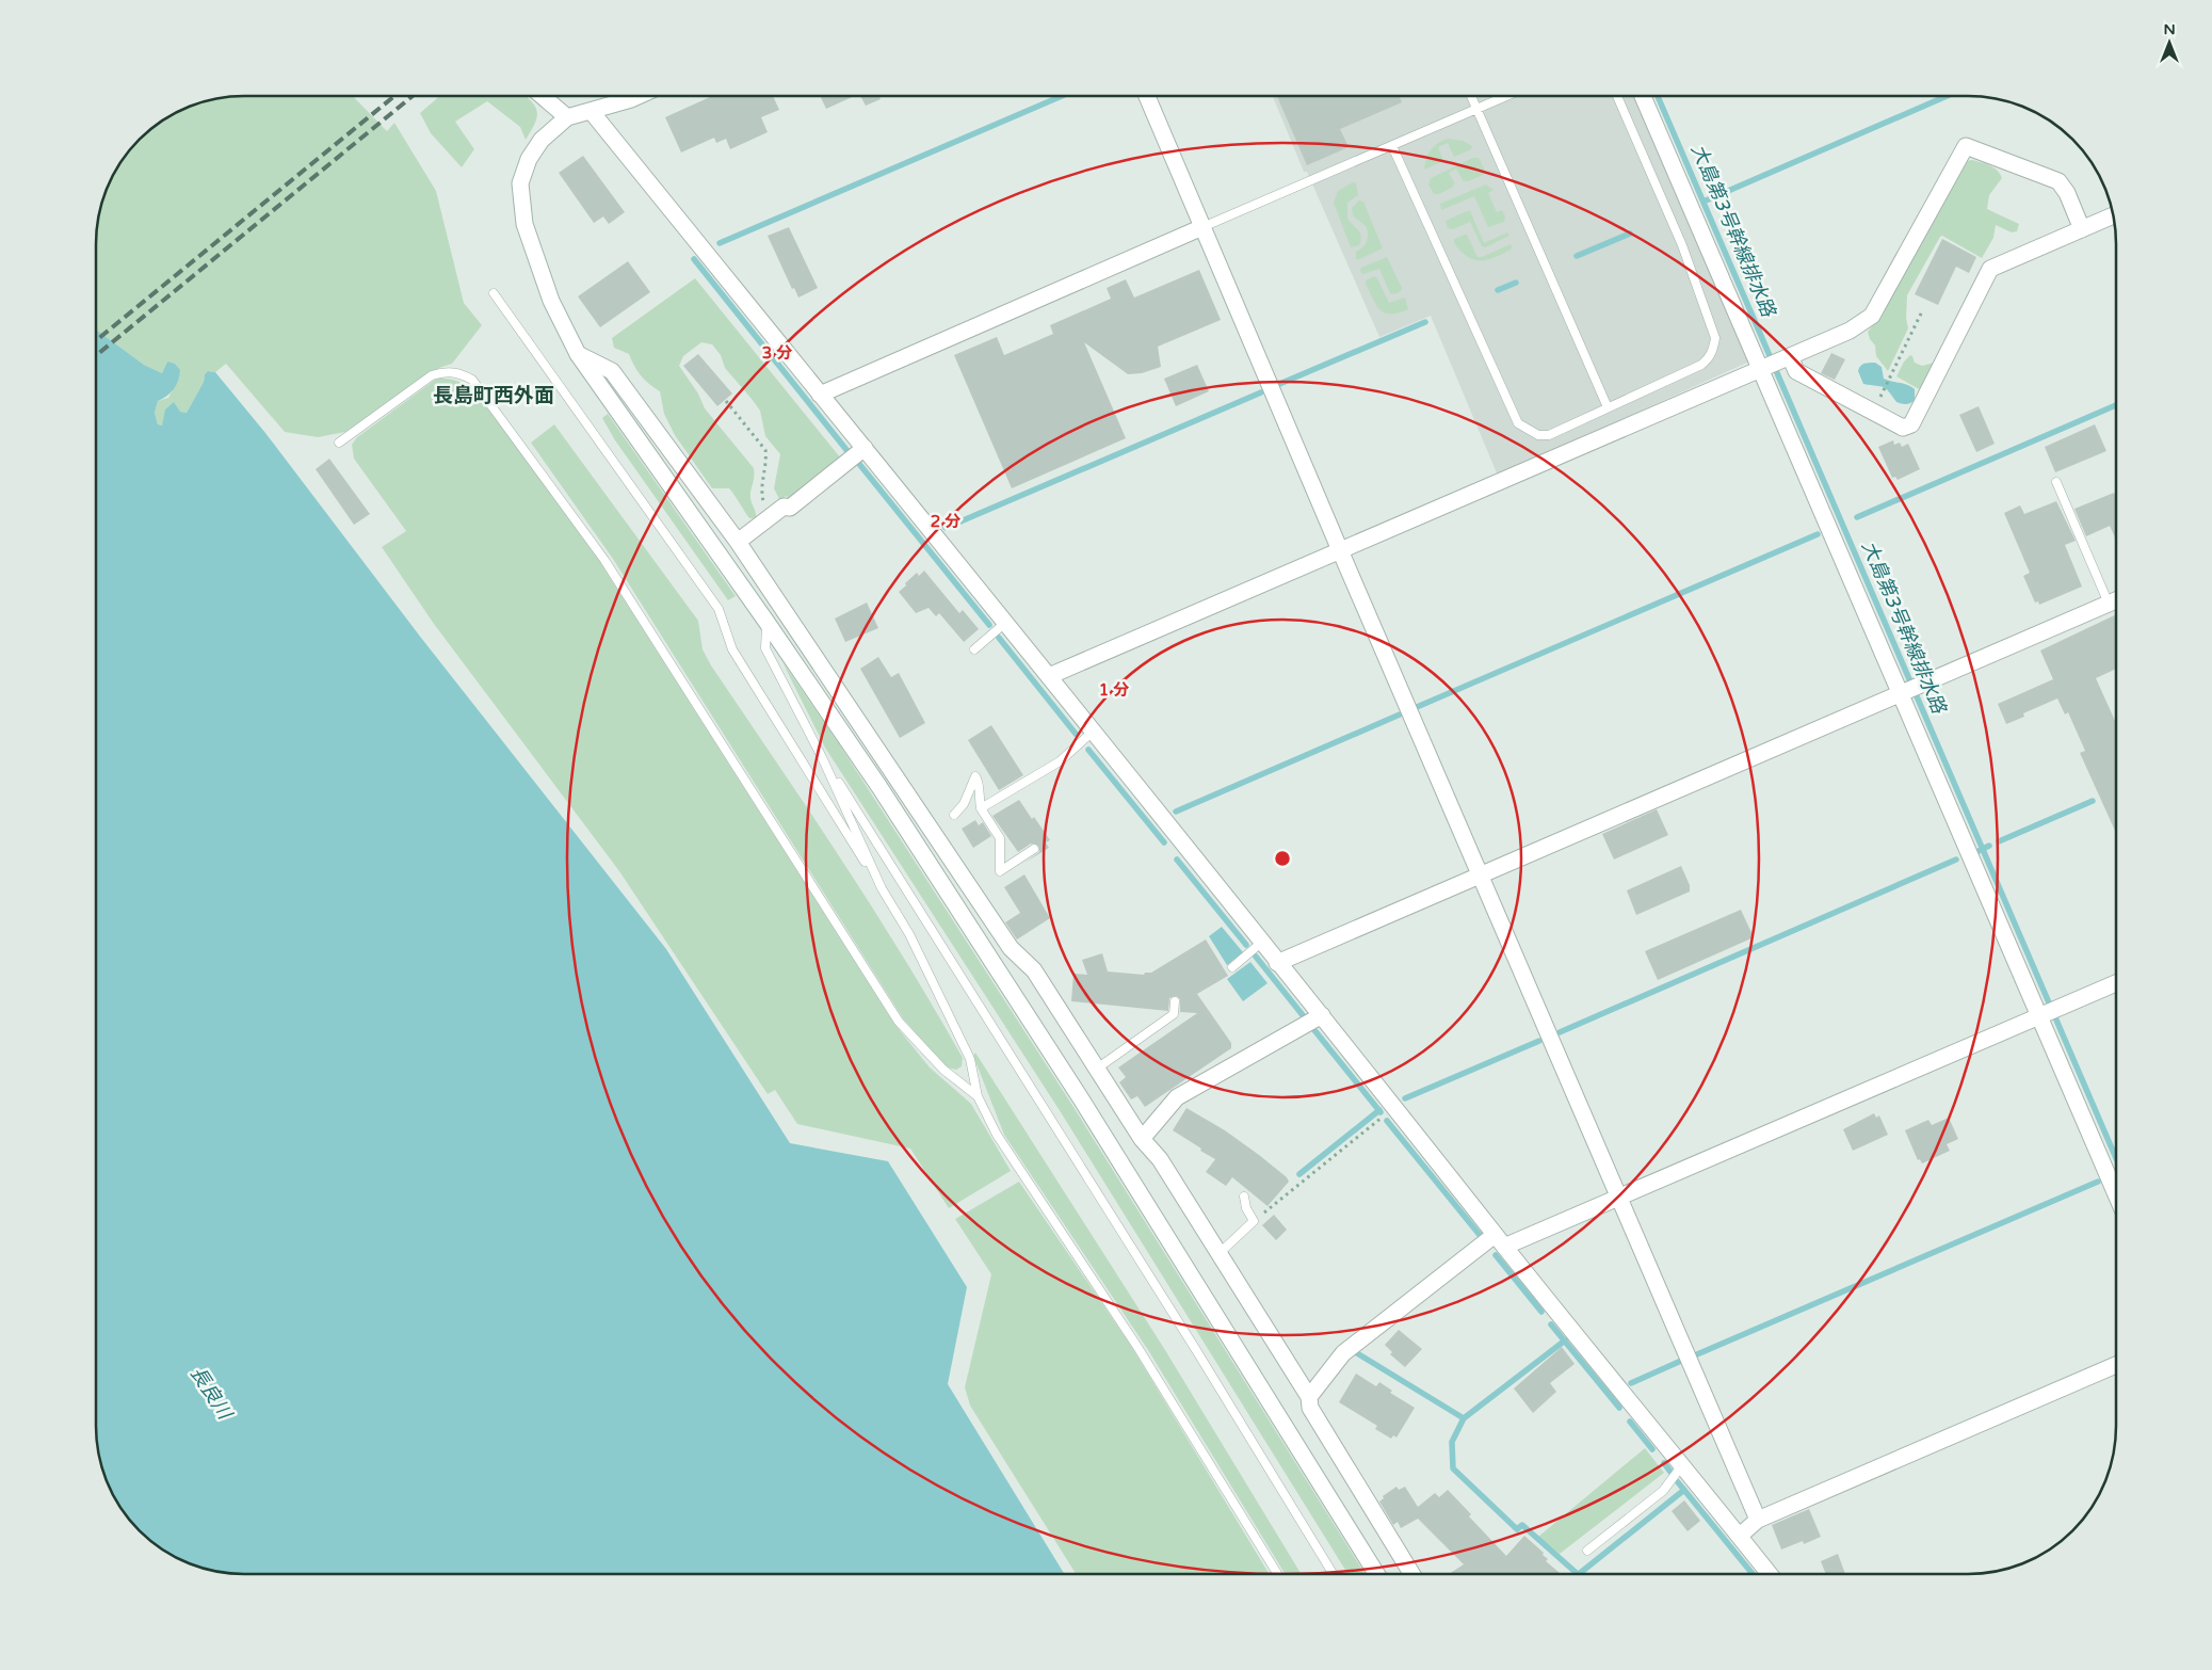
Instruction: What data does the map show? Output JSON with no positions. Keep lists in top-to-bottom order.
{
  "districts": ["長島町西外面"],
  "water": ["大島第3号幹線排水路", "長良川"],
  "north": "top",
  "rings": ["3 分", "2 分", "1 分"]
}
